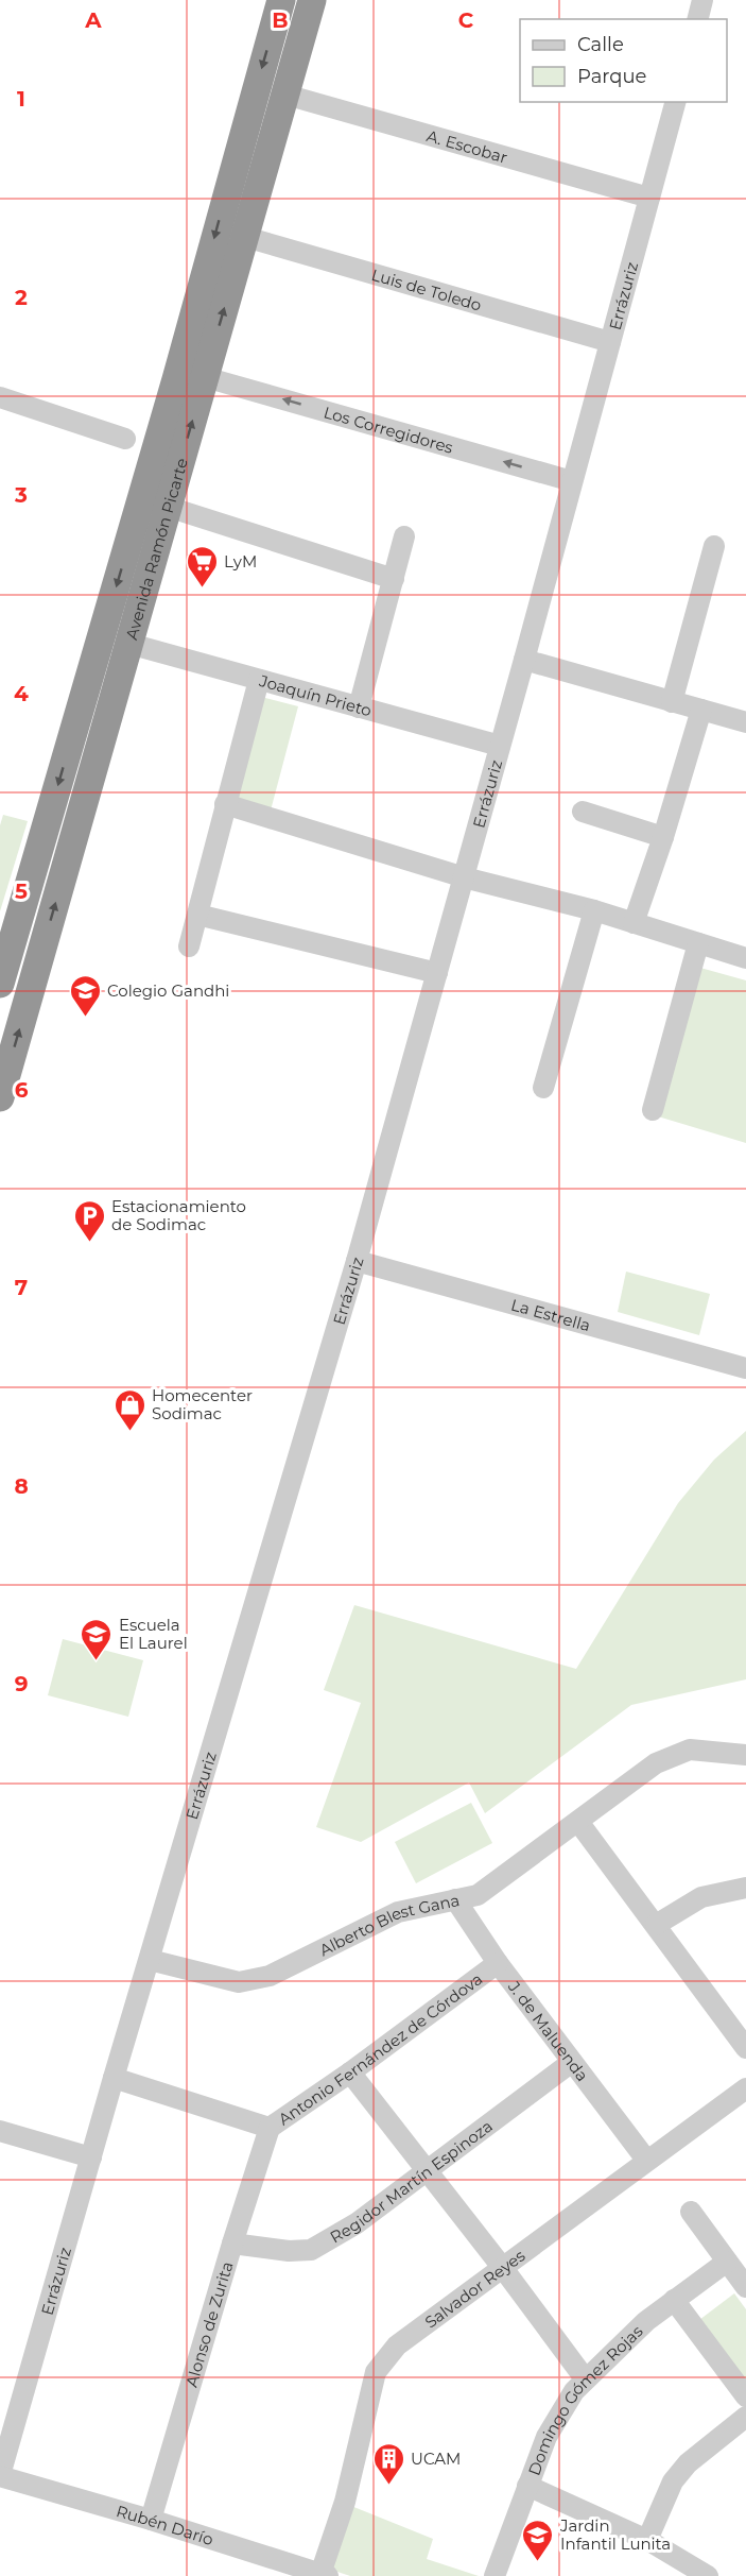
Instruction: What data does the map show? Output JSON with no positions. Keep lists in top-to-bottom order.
{
  "streets": {
    "highway": ["Avenida Ramón Picarte"],
    "street": [
      "A. Escobar",
      "Luis de Toledo",
      "Errázuriz",
      "Los Corregidores",
      "Joaquín Prieto",
      "La Estrella",
      "Alberto Blest Gana",
      "J. de Maluenda",
      "Antonio Fernández de Córdova",
      "Regidor Martín Espinoza",
      "Salvador Reyes",
      "Alonso de Zurita",
      "Domingo Gómez Rojas",
      "Rubén Darío"
    ]
  },
  "crossings": [
    ["A. Escobar", "Errázuriz"],
    ["A. Escobar", "Avenida Ramón Picarte"],
    ["Luis de Toledo", "Errázuriz"],
    ["Luis de Toledo", "Avenida Ramón Picarte"],
    ["Errázuriz", "Los Corregidores"],
    ["Errázuriz", "Joaquín Prieto"],
    ["Errázuriz", "La Estrella"],
    ["Errázuriz", "Alberto Blest Gana"],
    ["Errázuriz", "Antonio Fernández de Córdova"],
    ["Errázuriz", "Rubén Darío"],
    ["Los Corregidores", "Avenida Ramón Picarte"],
    ["Avenida Ramón Picarte", "Joaquín Prieto"],
    ["Alberto Blest Gana", "J. de Maluenda"],
    ["J. de Maluenda", "Antonio Fernández de Córdova"],
    ["J. de Maluenda", "Regidor Martín Espinoza"],
    ["J. de Maluenda", "Salvador Reyes"],
    ["Antonio Fernández de Córdova", "Alonso de Zurita"],
    ["Regidor Martín Espinoza", "Alonso de Zurita"],
    ["Salvador Reyes", "Rubén Darío"],
    ["Alonso de Zurita", "Rubén Darío"]
  ],
  "places": {
    "supermarket": ["LyM"],
    "school or university": ["Colegio Gandhi", "Escuela El Laurel", "Jardin Infantil Lunita"],
    "parking": ["Estacionamiento de Sodimac"],
    "shop": ["Homecenter Sodimac"],
    "building": ["UCAM"]
  },
  "legend": ["Calle", "Parque"],
  "grid": {
    "columns": ["A", "B", "C"],
    "rows": [
      "1",
      "2",
      "3",
      "4",
      "5",
      "6",
      "7",
      "8",
      "9"
    ]
  }
}
